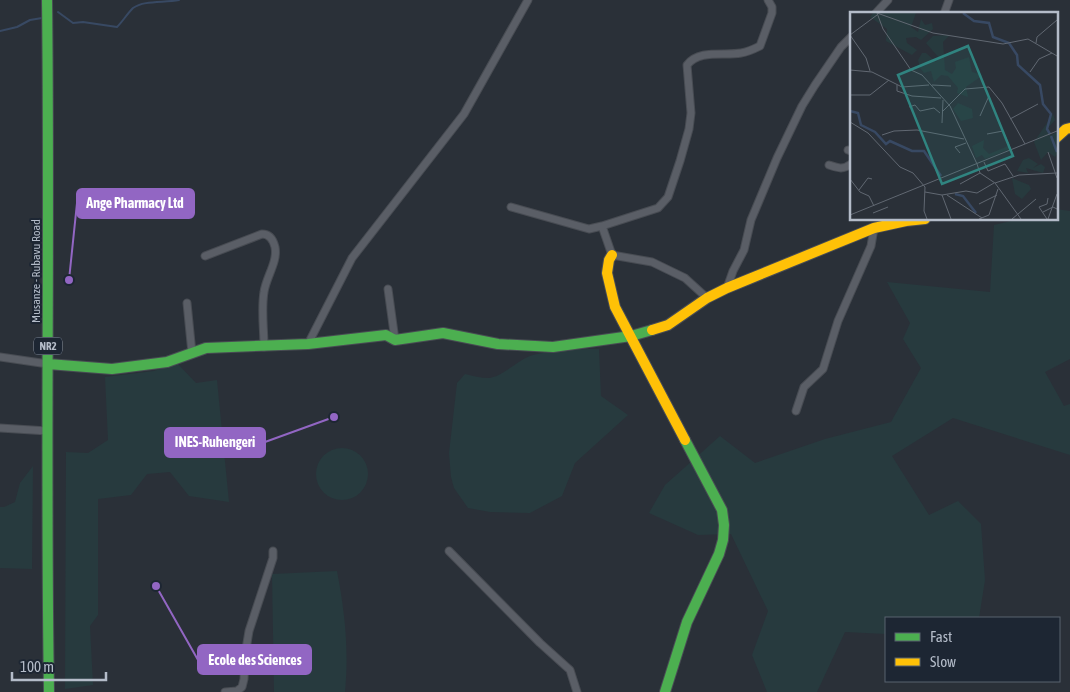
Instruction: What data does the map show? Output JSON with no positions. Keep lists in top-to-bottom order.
{
  "streets": {
    "main road": ["Musanze - Rubavu Road", "NR2"]
  },
  "places": ["Ange Pharmacy Ltd", "INES-Ruhengeri", "Ecole des Sciences"],
  "legend": ["Fast", "Slow"],
  "scale_bar": "100 m"
}
